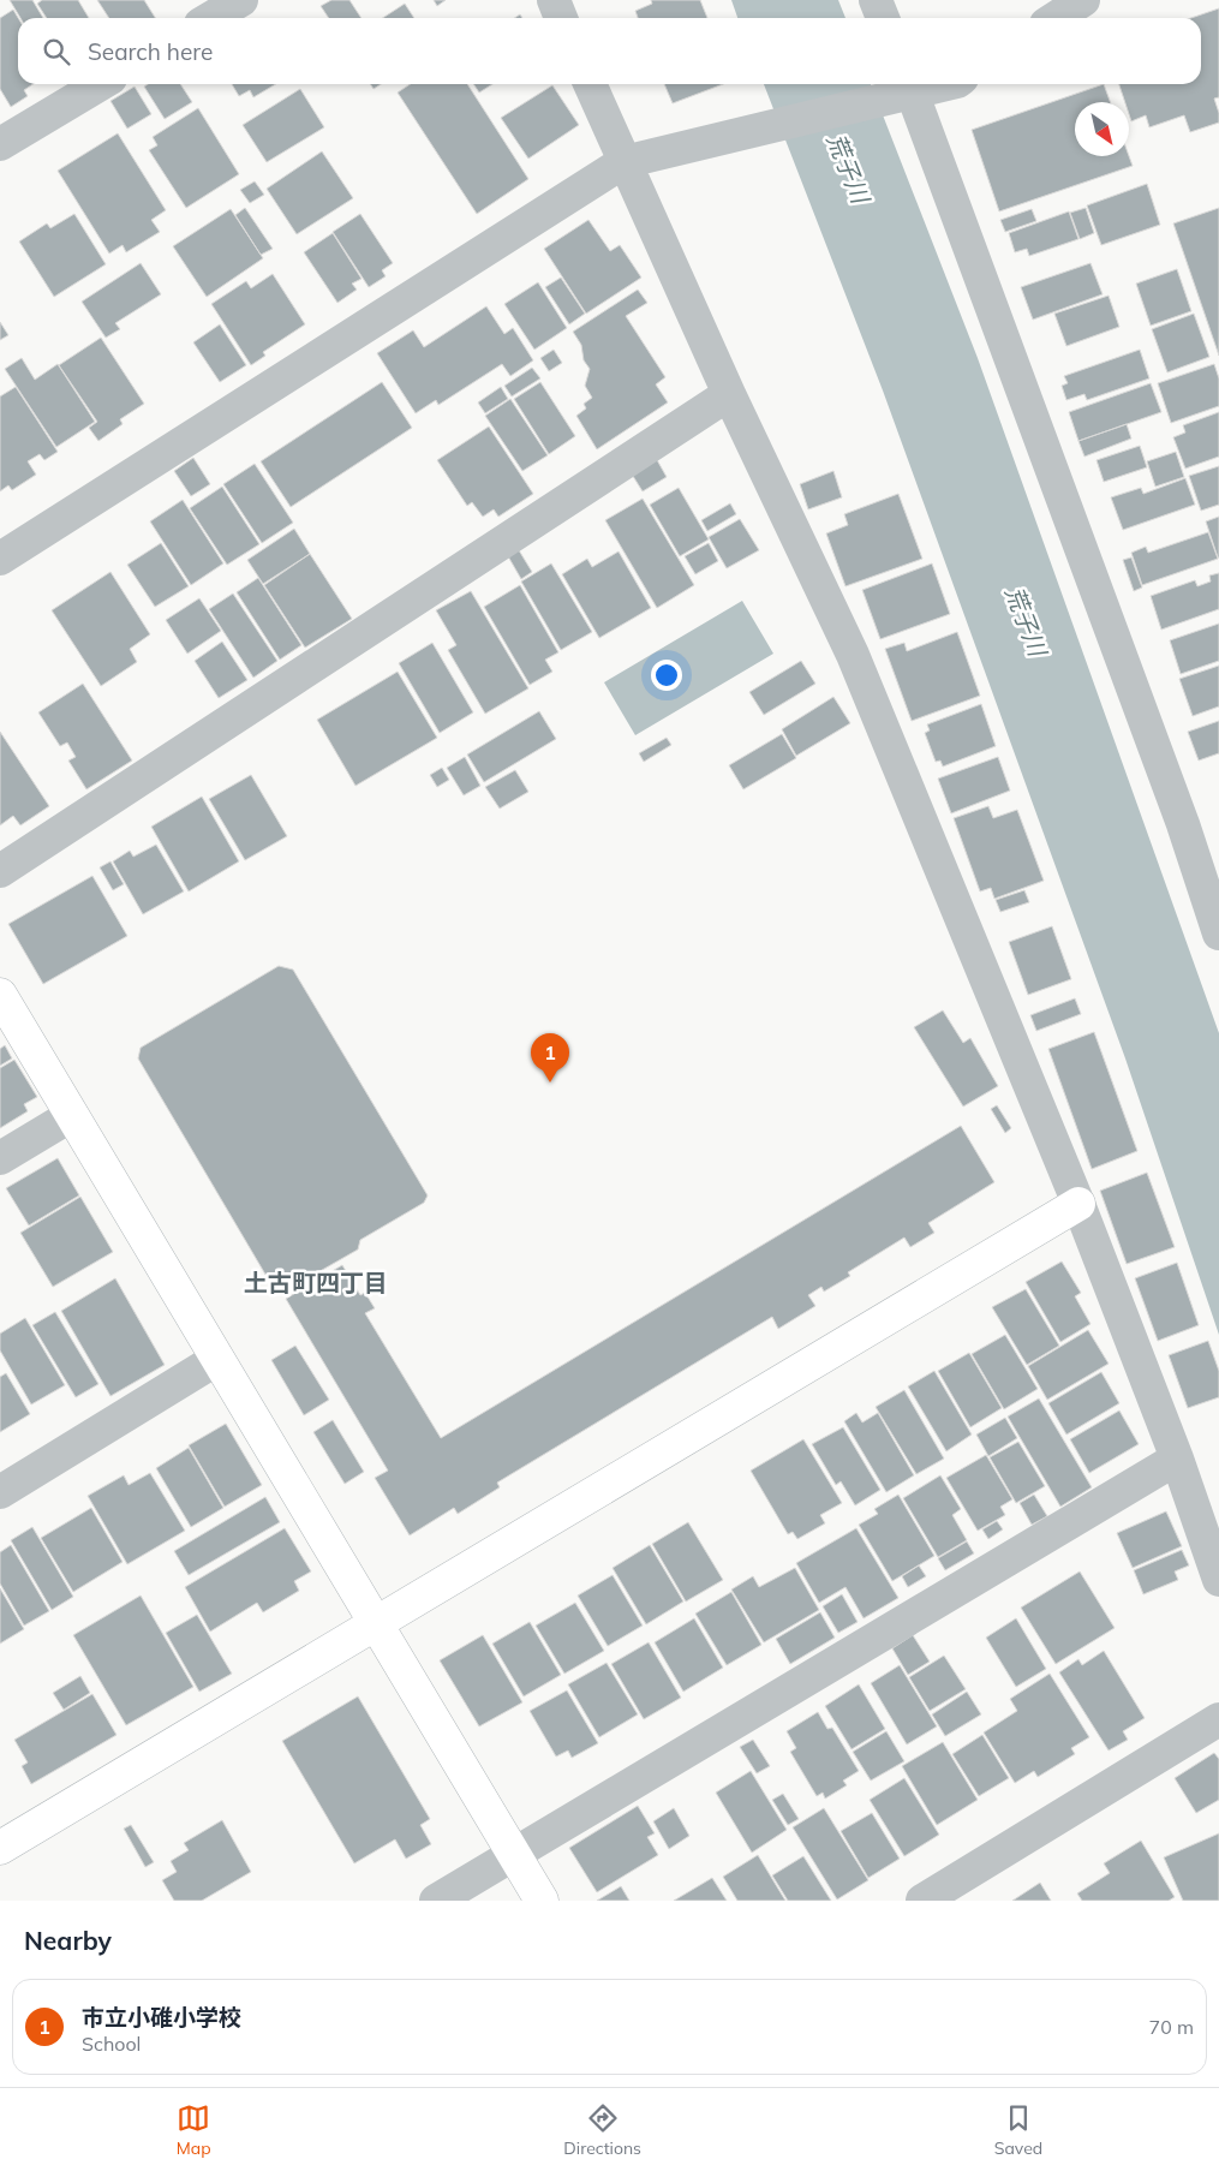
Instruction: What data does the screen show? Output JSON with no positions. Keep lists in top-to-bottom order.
{
  "districts": ["土古町四丁目"],
  "water": ["荒子川"],
  "north": "bottom right",
  "page": {
    "search": "Search here",
    "pins": "1",
    "heading": "Nearby",
    "list": [
      {
        "mark": "1",
        "name": "市立小碓小学校",
        "note": "School",
        "value": "70 m"
      }
    ],
    "nav": ["Map", "Directions", "Saved"]
  }
}
